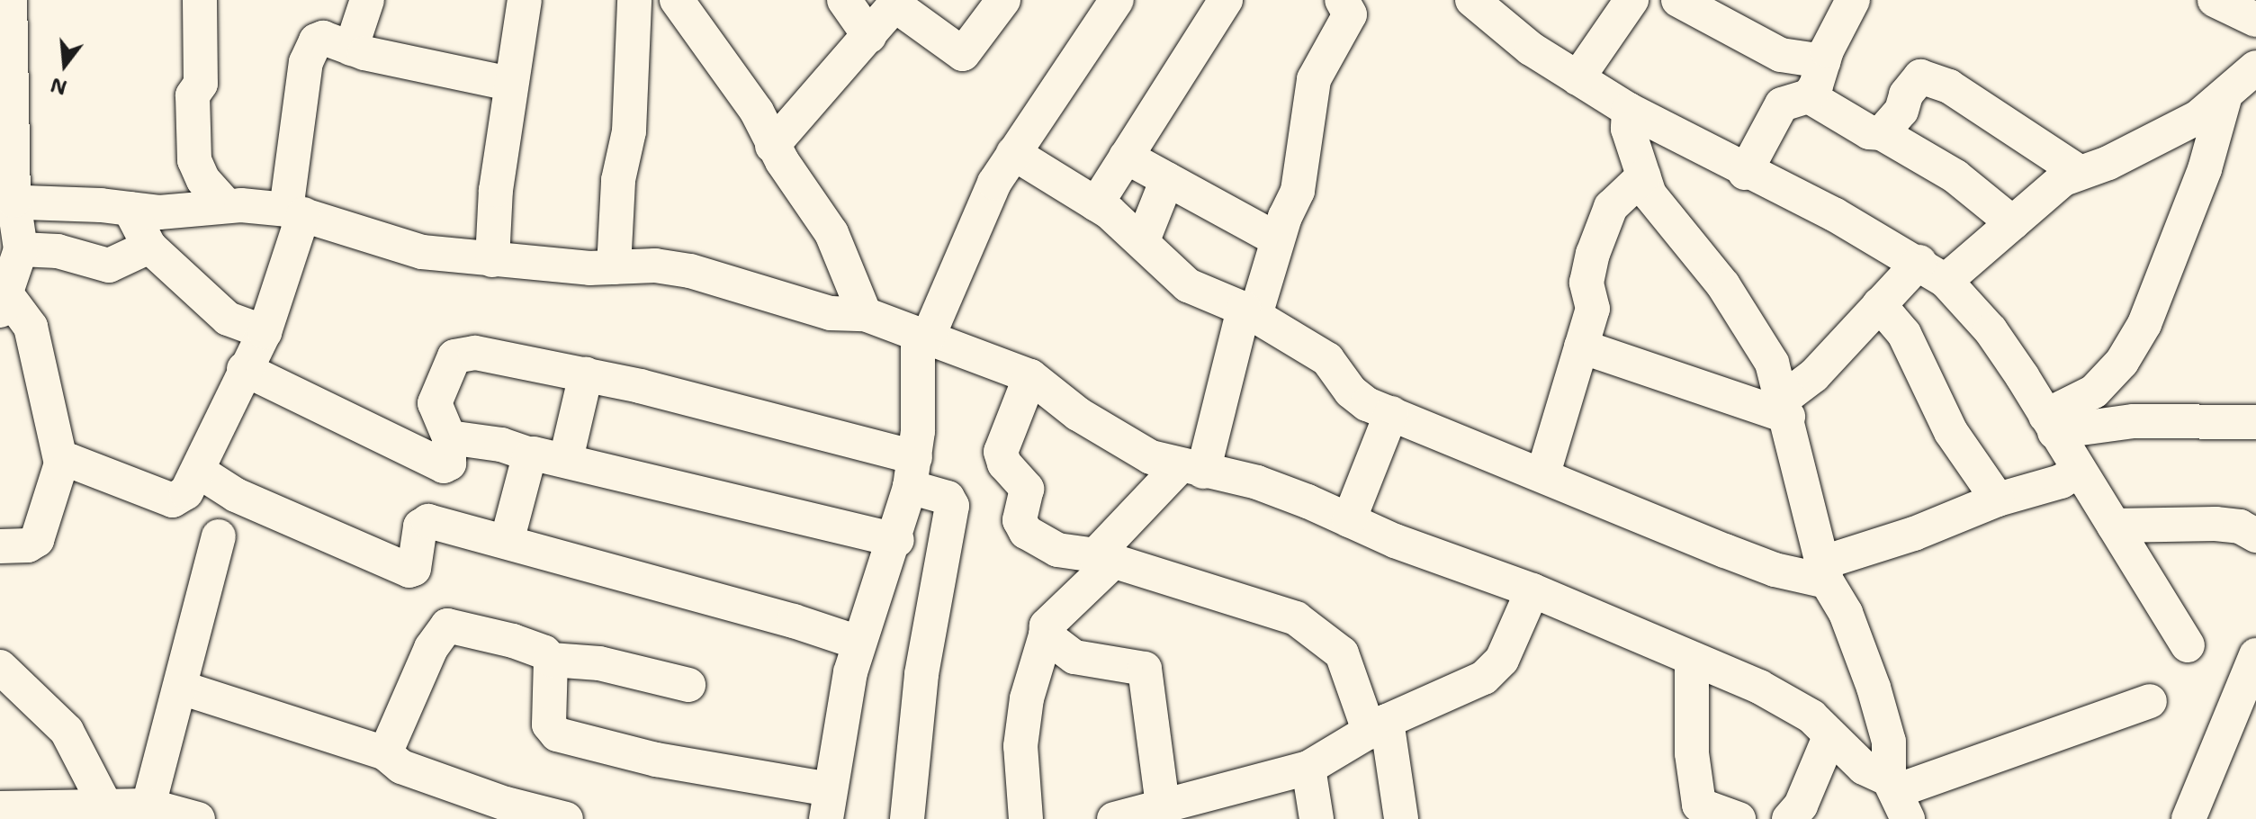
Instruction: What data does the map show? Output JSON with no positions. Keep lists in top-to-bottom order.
{
  "north": "bottom"
}
